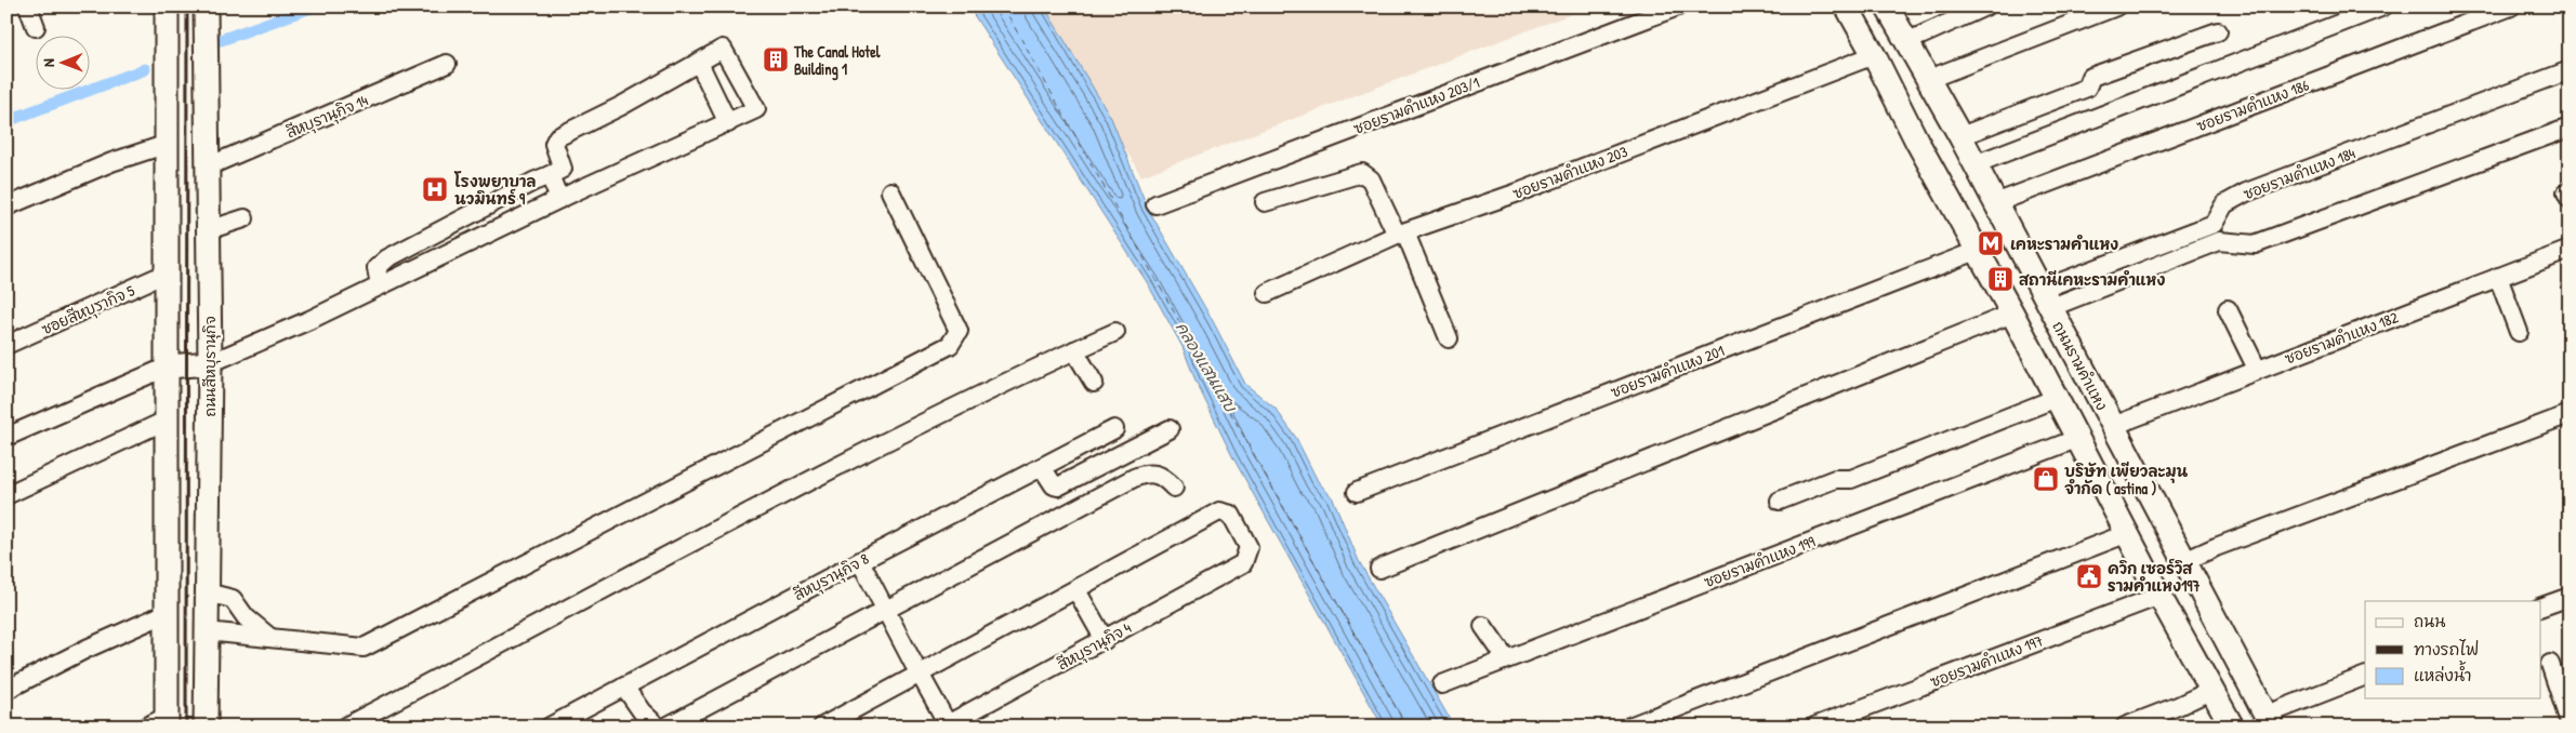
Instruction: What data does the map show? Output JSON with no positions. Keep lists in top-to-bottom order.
{
  "streets": {
    "main road": ["ถนนรามคำแหง", "ถนนสีหบุรานุกิจ"],
    "street": [
      "ซอยรามคำแหง 203/1",
      "ซอยรามคำแหง 186",
      "สีหบุรานุกิจ 14",
      "ซอยรามคำแหง 203",
      "ซอยรามคำแหง 184",
      "ซอยสีหบุรากิจ 5",
      "ซอยรามคำแหง 182",
      "ซอยรามคำแหง 201",
      "ซอยรามคำแหง 199",
      "สีหบุรานุกิจ 8",
      "สีหบุรานุกิจ 4",
      "ซอยรามคำแหง 197"
    ]
  },
  "crossings": [
    ["ซอยรามคำแหง 186", "ถนนรามคำแหง"],
    ["สีหบุรานุกิจ 14", "ถนนสีหบุรานุกิจ"],
    ["ซอยรามคำแหง 182", "ถนนรามคำแหง"]
  ],
  "water": ["คลองแสนแสบ"],
  "places": {
    "building": ["The Canal Hotel Building 1", "สถานีเคหะรามคำแหง"],
    "hospital": ["โรงพยาบาล นวมินทร์ 9"],
    "metro station": ["เคหะรามคำแหง"],
    "shop": ["บริษัท เพียวละมุน จำกัด ( astina )"],
    "public building": ["ควิก เซอร์วิส รามคำแหง197"]
  },
  "legend": ["ถนน", "ทางรถไฟ", "แหล่งน้ำ"],
  "north": "left"
}
